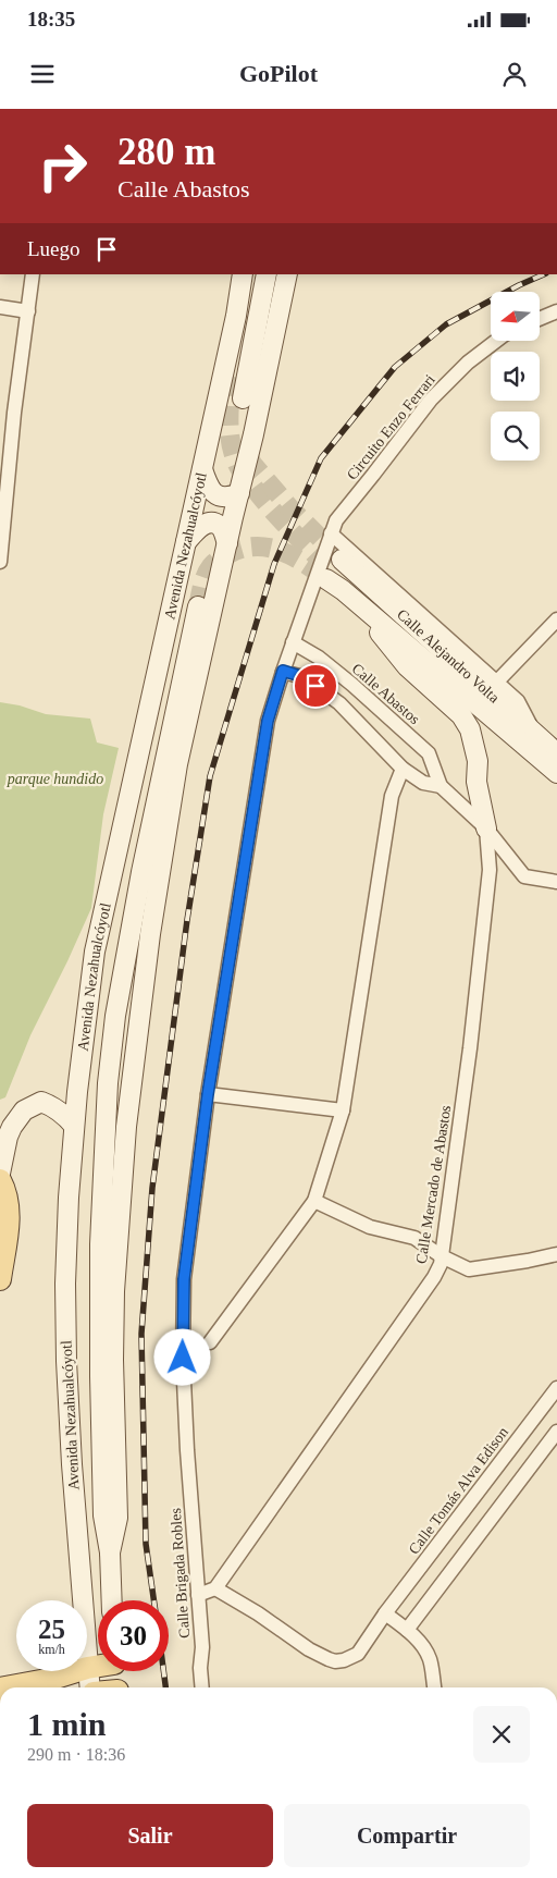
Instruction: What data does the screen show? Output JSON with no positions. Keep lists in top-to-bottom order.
{
  "streets": {
    "main road": ["Avenida Nezahualcóyotl", "Calle Alejandro Volta"],
    "street": [
      "Circuito Enzo Ferrari",
      "Calle Abastos",
      "Calle Mercado de Abastos",
      "Calle Tomás Alva Edison",
      "Calle Brigada Robles"
    ]
  },
  "crossings": [
    ["Circuito Enzo Ferrari", "Calle Abastos"],
    ["Circuito Enzo Ferrari", "Calle Brigada Robles"],
    ["Calle Abastos", "Calle Mercado de Abastos"],
    ["Calle Mercado de Abastos", "Calle Tomás Alva Edison"]
  ],
  "parks": ["parque hundido"],
  "north": "left",
  "page": {
    "status": "18:35",
    "header": "GoPilot",
    "turn": ["280 m", "Calle Abastos"],
    "then": "Luego",
    "speed": "25 km/h",
    "limit": "30",
    "heading": ["1 min", "290 m · 18:36"],
    "buttons": ["Salir", "Compartir"]
  }
}
